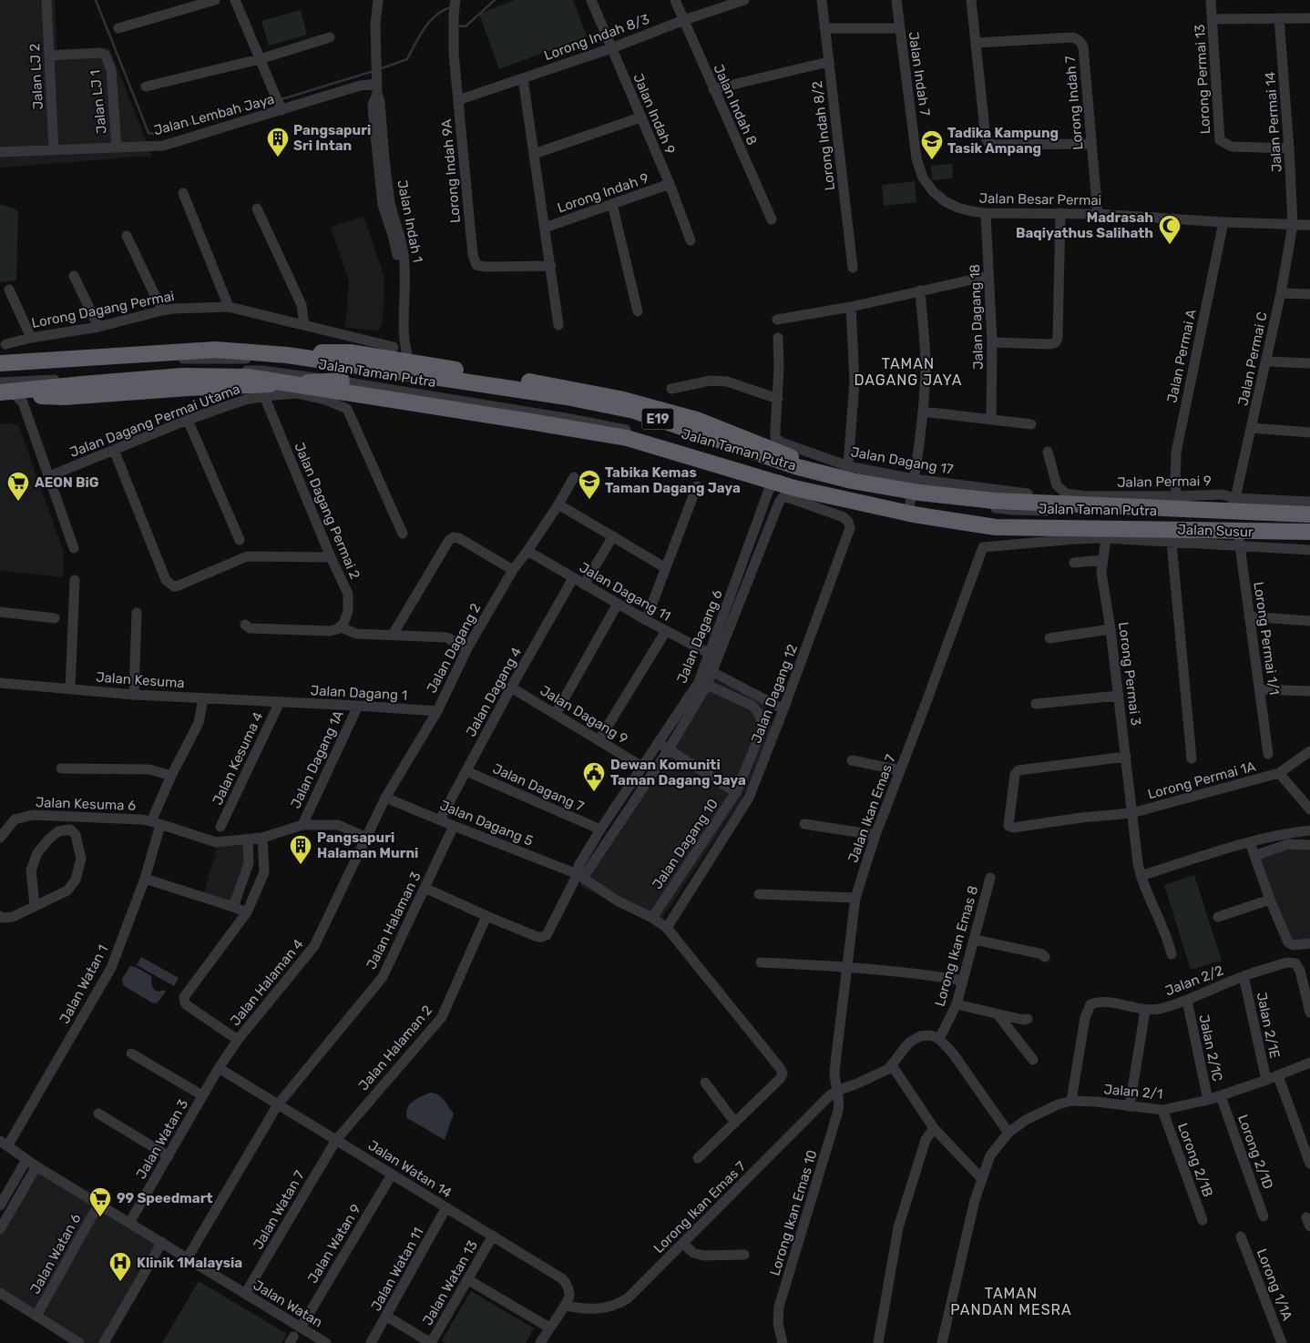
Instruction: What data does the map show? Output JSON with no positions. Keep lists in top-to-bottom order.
{
  "streets": {
    "highway": ["E19"],
    "street": [
      "Lorong Indah 8/3",
      "Jalan Indah 7",
      "Jalan LJ 2",
      "Lorong Permai 13",
      "Jalan LJ 1",
      "Lorong Indah 7",
      "Jalan Indah 8",
      "Jalan Indah 9",
      "Jalan Lembah Jaya",
      "Jalan Permai 14",
      "Lorong Indah 8/2",
      "Lorong Indah 9A",
      "Lorong Indah 9",
      "Jalan Besar Permai",
      "Jalan Indah 1",
      "Lorong Dagang Permai",
      "Jalan Dagang 18",
      "Jalan Permai A",
      "Jalan Permai C",
      "Jalan Taman Putra",
      "Jalan Dagang Permai Utama",
      "Jalan Dagang 17",
      "Jalan Permai 9",
      "Jalan Dagang Permai 2",
      "Jalan Susur",
      "Jalan Dagang 11",
      "Jalan Dagang 6",
      "Lorong Permai 1/1",
      "Jalan Dagang 2",
      "Lorong Permai 3",
      "Jalan Kesuma",
      "Jalan Dagang 4",
      "Jalan Dagang 1",
      "Jalan Dagang 12",
      "Jalan Dagang 9",
      "Jalan Kesuma 4",
      "Jalan Dagang 1A",
      "Lorong Permai 1A",
      "Jalan Dagang 7",
      "Jalan Kesuma 6",
      "Jalan Ikan Emas 7",
      "Jalan Dagang 5",
      "Jalan Dagang 10",
      "Jalan Halaman 3",
      "Lorong Ikan Emas 8",
      "Jalan 2/2",
      "Jalan Halaman 4",
      "Jalan Watan 1",
      "Jalan 2/1E",
      "Jalan Halaman 2",
      "Jalan 2/1C",
      "Jalan 2/1",
      "Jalan Watan 3",
      "Lorong 2/1D",
      "Lorong 2/1B",
      "Jalan Watan 14",
      "Lorong Ikan Emas 7",
      "Jalan Watan 7",
      "Lorong Ikan Emas 10",
      "Jalan Watan 9",
      "Jalan Watan 6",
      "Jalan Watan 11",
      "Jalan Watan 13",
      "Lorong 1/1A",
      "Jalan Watan"
    ]
  },
  "crossings": [
    ["Lorong Indah 8/3", "Jalan Indah 8"],
    ["Lorong Indah 8/3", "Jalan Indah 9"],
    ["Lorong Indah 8/3", "Lorong Indah 9A"],
    ["Lorong Indah 8/3", "Lorong Indah 9"],
    ["Jalan Indah 7", "Jalan Besar Permai"],
    ["Jalan LJ 2", "Jalan LJ 1"],
    ["Jalan LJ 2", "Jalan Lembah Jaya"],
    ["Lorong Permai 13", "Jalan Permai 14"],
    ["Jalan LJ 1", "Jalan Lembah Jaya"],
    ["Lorong Indah 7", "Jalan Besar Permai"],
    ["Jalan Indah 9", "Lorong Indah 9"],
    ["Jalan Lembah Jaya", "Jalan Indah 1"],
    ["Jalan Permai 14", "Jalan Besar Permai"],
    ["Jalan Permai 14", "Jalan Permai C"],
    ["Lorong Indah 9A", "Lorong Indah 9"],
    ["Jalan Besar Permai", "Jalan Dagang 18"],
    ["Jalan Besar Permai", "Jalan Permai A"],
    ["Jalan Besar Permai", "Jalan Permai C"],
    ["Jalan Indah 1", "Lorong Dagang Permai"],
    ["Jalan Indah 1", "Jalan Taman Putra"],
    ["Jalan Permai A", "Jalan Permai 9"],
    ["Jalan Permai C", "Jalan Taman Putra"],
    ["Jalan Permai C", "Jalan Permai 9"],
    ["Jalan Taman Putra", "E19"],
    ["Jalan Taman Putra", "Jalan Dagang 17"],
    ["Jalan Taman Putra", "Lorong Permai 1/1"],
    ["Jalan Dagang Permai Utama", "Jalan Dagang Permai 2"],
    ["Jalan Susur", "Lorong Permai 1/1"],
    ["Jalan Susur", "Lorong Permai 3"],
    ["Jalan Susur", "Jalan Ikan Emas 7"],
    ["Jalan Dagang 11", "Jalan Dagang 6"],
    ["Jalan Dagang 11", "Jalan Dagang 2"],
    ["Jalan Dagang 11", "Jalan Dagang 4"],
    ["Jalan Dagang 6", "Jalan Dagang 9"],
    ["Jalan Dagang 6", "Jalan Dagang 7"],
    ["Jalan Dagang 6", "Jalan Dagang 5"],
    ["Jalan Dagang 2", "Jalan Dagang 1"],
    ["Jalan Dagang 2", "Jalan Kesuma 6"],
    ["Jalan Dagang 2", "Jalan Dagang 5"],
    ["Jalan Dagang 2", "Jalan Halaman 4"],
    ["Lorong Permai 3", "Lorong Permai 1A"],
    ["Jalan Kesuma", "Jalan Dagang 1"],
    ["Jalan Kesuma", "Jalan Kesuma 4"],
    ["Jalan Kesuma", "Jalan Watan 1"],
    ["Jalan Dagang 4", "Jalan Dagang 9"],
    ["Jalan Dagang 4", "Jalan Dagang 7"],
    ["Jalan Dagang 4", "Jalan Dagang 5"],
    ["Jalan Dagang 1", "Jalan Kesuma 4"],
    ["Jalan Dagang 1", "Jalan Dagang 1A"],
    ["Jalan Dagang 1A", "Jalan Kesuma 6"],
    ["Jalan Kesuma 6", "Jalan Halaman 4"],
    ["Jalan Kesuma 6", "Jalan Watan 1"],
    ["Jalan Ikan Emas 7", "Lorong Ikan Emas 7"],
    ["Jalan Ikan Emas 7", "Lorong Ikan Emas 10"],
    ["Jalan Dagang 5", "Jalan Halaman 3"],
    ["Jalan Halaman 3", "Jalan Watan 14"],
    ["Jalan Halaman 3", "Jalan Watan"],
    ["Jalan 2/2", "Jalan 2/1E"],
    ["Jalan 2/2", "Jalan 2/1C"],
    ["Jalan 2/2", "Jalan 2/1"],
    ["Jalan Halaman 4", "Jalan Watan 3"],
    ["Jalan Halaman 4", "Jalan Watan 14"],
    ["Jalan Watan 1", "Jalan Watan"],
    ["Jalan 2/1E", "Jalan 2/1"],
    ["Jalan Halaman 2", "Jalan Watan 14"],
    ["Jalan Halaman 2", "Jalan Watan 7"],
    ["Jalan 2/1C", "Jalan 2/1"],
    ["Jalan 2/1", "Lorong 2/1D"],
    ["Jalan 2/1", "Lorong 2/1B"],
    ["Jalan Watan 3", "Jalan Watan 14"],
    ["Jalan Watan 3", "Jalan Watan"],
    ["Jalan Watan 14", "Lorong Ikan Emas 7"],
    ["Jalan Watan 14", "Jalan Watan 7"],
    ["Jalan Watan 14", "Jalan Watan 9"],
    ["Jalan Watan 14", "Jalan Watan 11"],
    ["Jalan Watan 14", "Jalan Watan 13"],
    ["Lorong Ikan Emas 7", "Lorong Ikan Emas 10"],
    ["Jalan Watan 7", "Jalan Watan"],
    ["Jalan Watan 9", "Jalan Watan"],
    ["Jalan Watan 6", "Jalan Watan"]
  ],
  "districts": ["TAMAN DAGANG JAYA", "TAMAN PANDAN MESRA"],
  "places": {
    "building": ["Pangsapuri Sri Intan", "Pangsapuri Halaman Murni"],
    "school or university": ["Tadika Kampung Tasik Ampang", "Tabika Kemas Taman Dagang Jaya"],
    "mosque": ["Madrasah Baqiyathus Salihath"],
    "supermarket": ["AEON BiG", "99 Speedmart"],
    "public building": ["Dewan Komuniti Taman Dagang Jaya"],
    "hospital": ["Klinik 1Malaysia"]
  }
}
